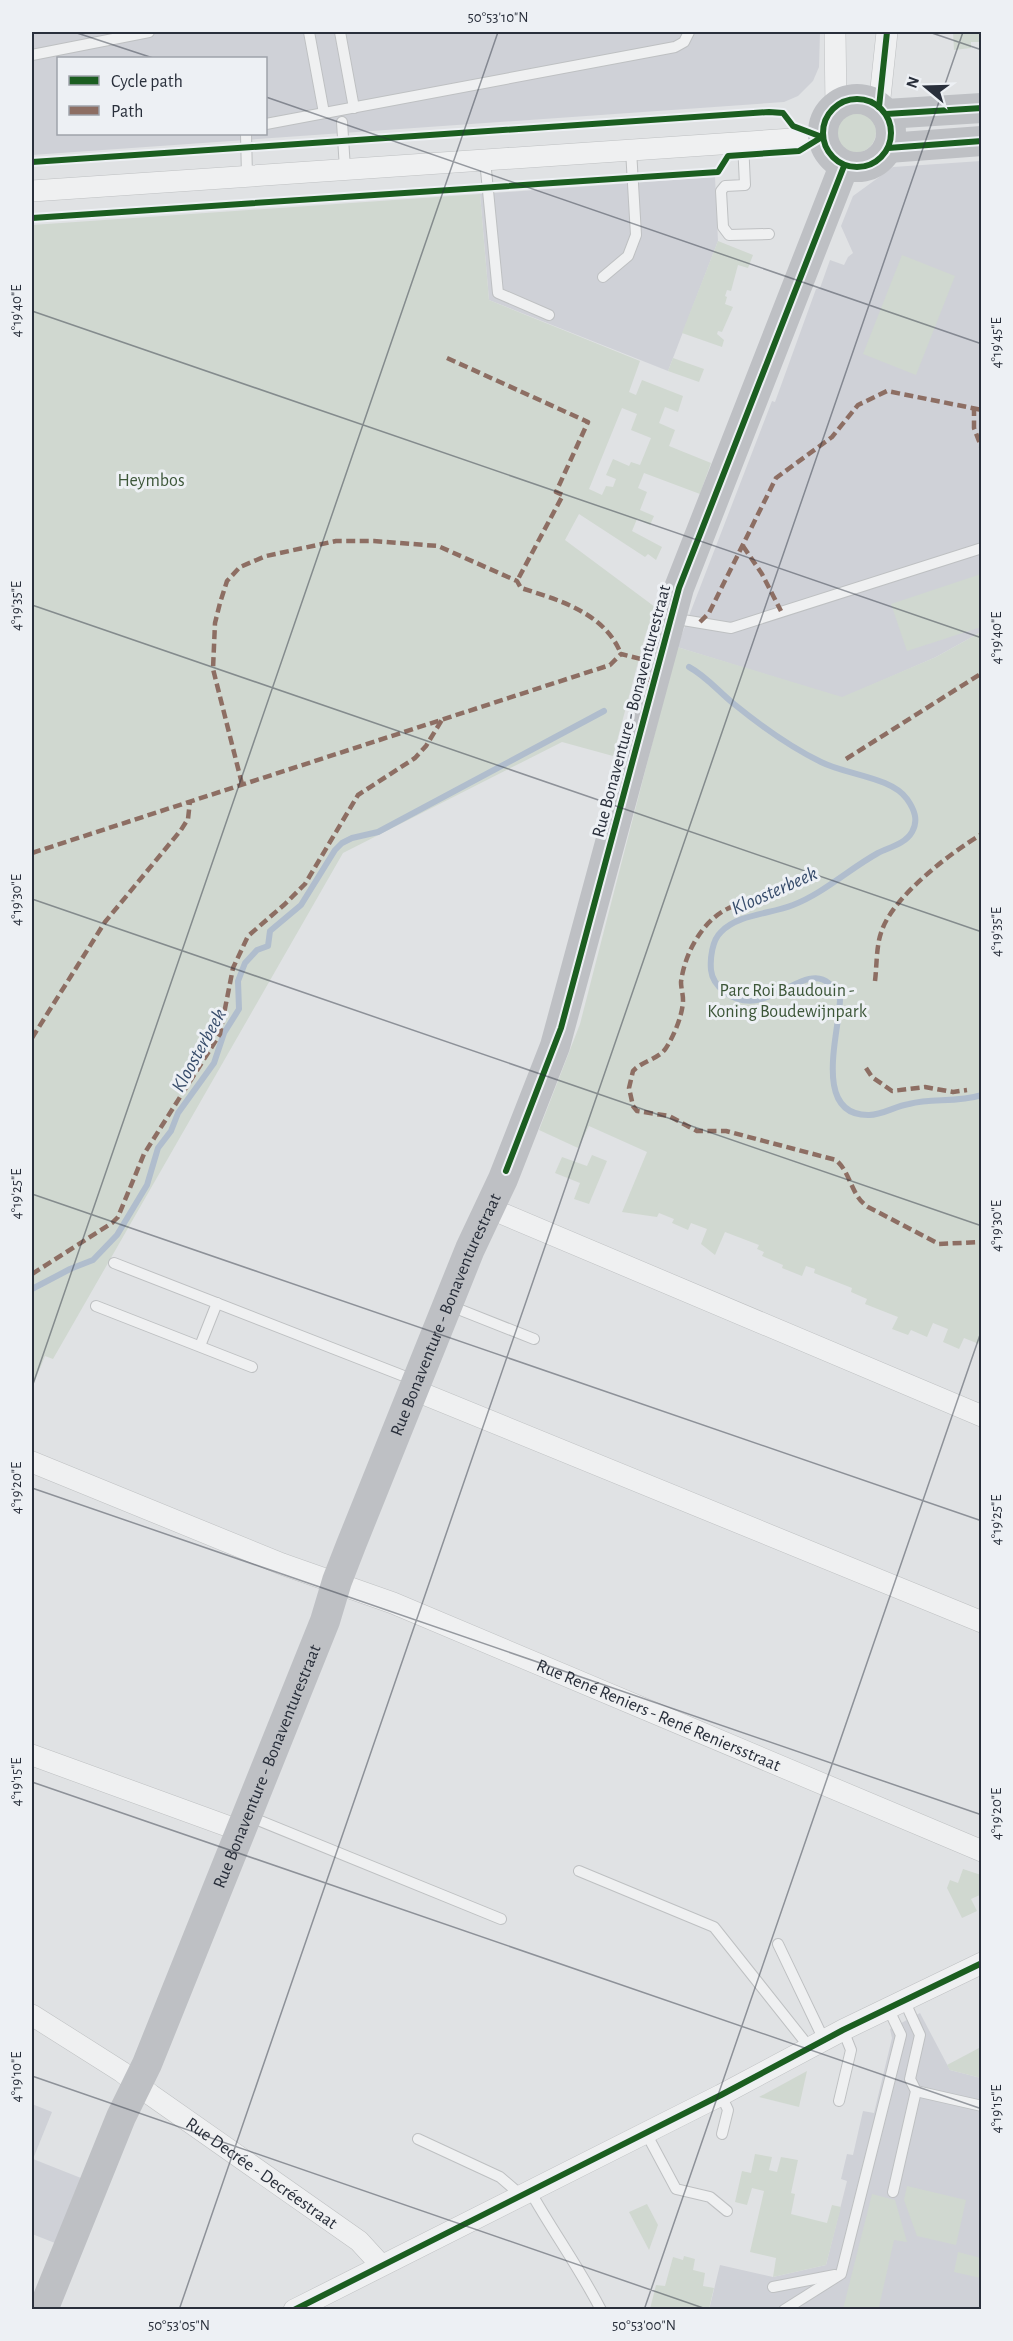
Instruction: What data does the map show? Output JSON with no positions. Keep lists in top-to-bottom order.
{
  "streets": {
    "street": ["Rue Bonaventure - Bonaventurestraat", "Rue René Reniers - René Reniersstraat", "Rue Decrée - Decréestraat"]
  },
  "crossings": [
    ["Rue Bonaventure - Bonaventurestraat", "Rue René Reniers - René Reniersstraat"],
    ["Rue Bonaventure - Bonaventurestraat", "Rue Decrée - Decréestraat"]
  ],
  "water": ["Kloosterbeek"],
  "parks": ["Heymbos", "Parc Roi Baudouin - Koning Boudewijnpark"],
  "legend": ["Cycle path", "Path"],
  "north": "left",
  "coordinates": [
    "50°53'10\"N",
    "4°19'40\"E",
    "4°19'45\"E",
    "4°19'35\"E",
    "4°19'30\"E",
    "4°19'25\"E",
    "4°19'20\"E",
    "4°19'15\"E",
    "4°19'10\"E",
    "50°53'05\"N",
    "50°53'00\"N"
  ]
}
